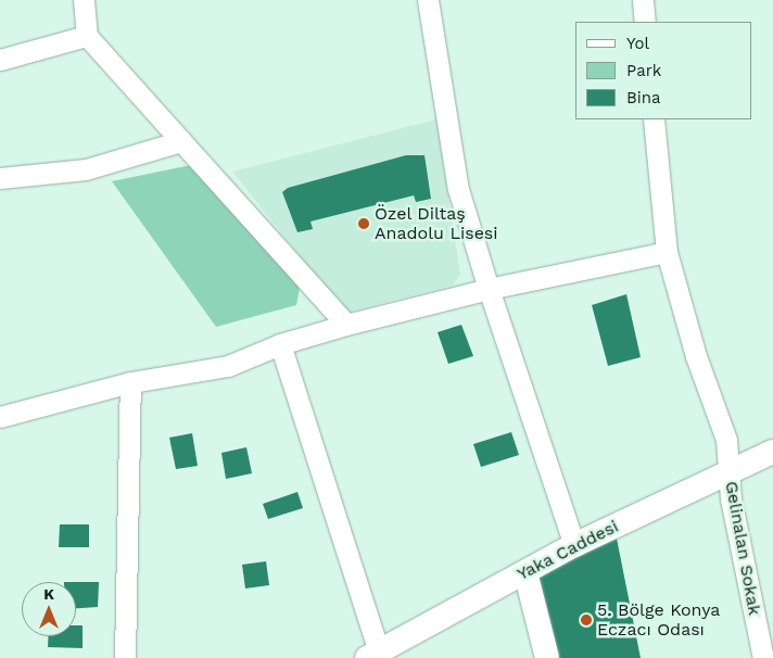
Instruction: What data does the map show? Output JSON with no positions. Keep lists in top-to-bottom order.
{
  "streets": {
    "street": ["Gelinalan Sokak", "Yaka Caddesi"]
  },
  "crossings": [
    ["Gelinalan Sokak", "Yaka Caddesi"]
  ],
  "places": ["Özel Diltaş Anadolu Lisesi", "5. Bölge Konya Eczacı Odası"],
  "legend": ["Yol", "Park", "Bina"],
  "north": "top"
}
